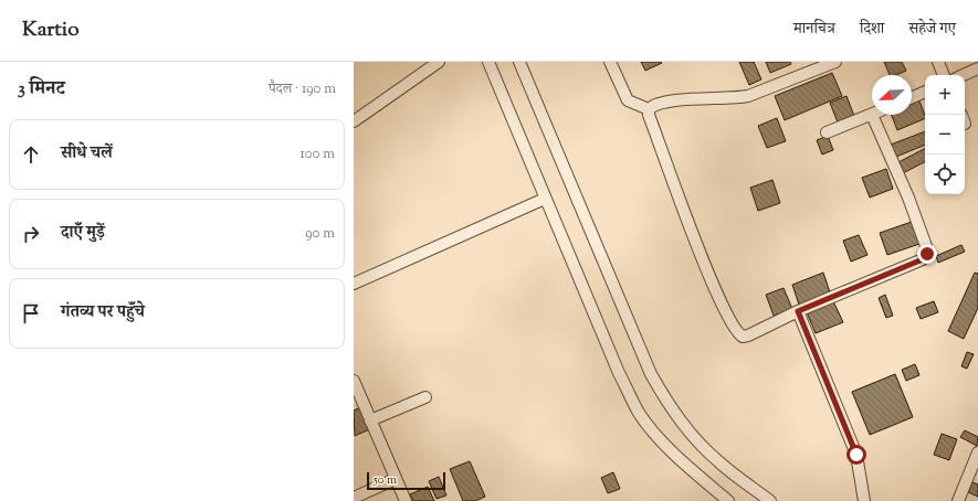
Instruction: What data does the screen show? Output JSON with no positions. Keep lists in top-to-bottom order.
{
  "scale_bar": "50 m",
  "north": "bottom left",
  "page": {
    "header": "Kartio",
    "nav": ["मानचित्र", "दिशा", "सहेजे गए"],
    "heading": ["3 मिनट", "पैदल · 190 m"],
    "map_buttons": ["+", "−"],
    "list": [
      ["सीधे चलें", "100 m"],
      ["दाएँ मुड़ें", "90 m"],
      "गंतव्य पर पहुँचे"
    ],
    "scale": "50 m"
  }
}
